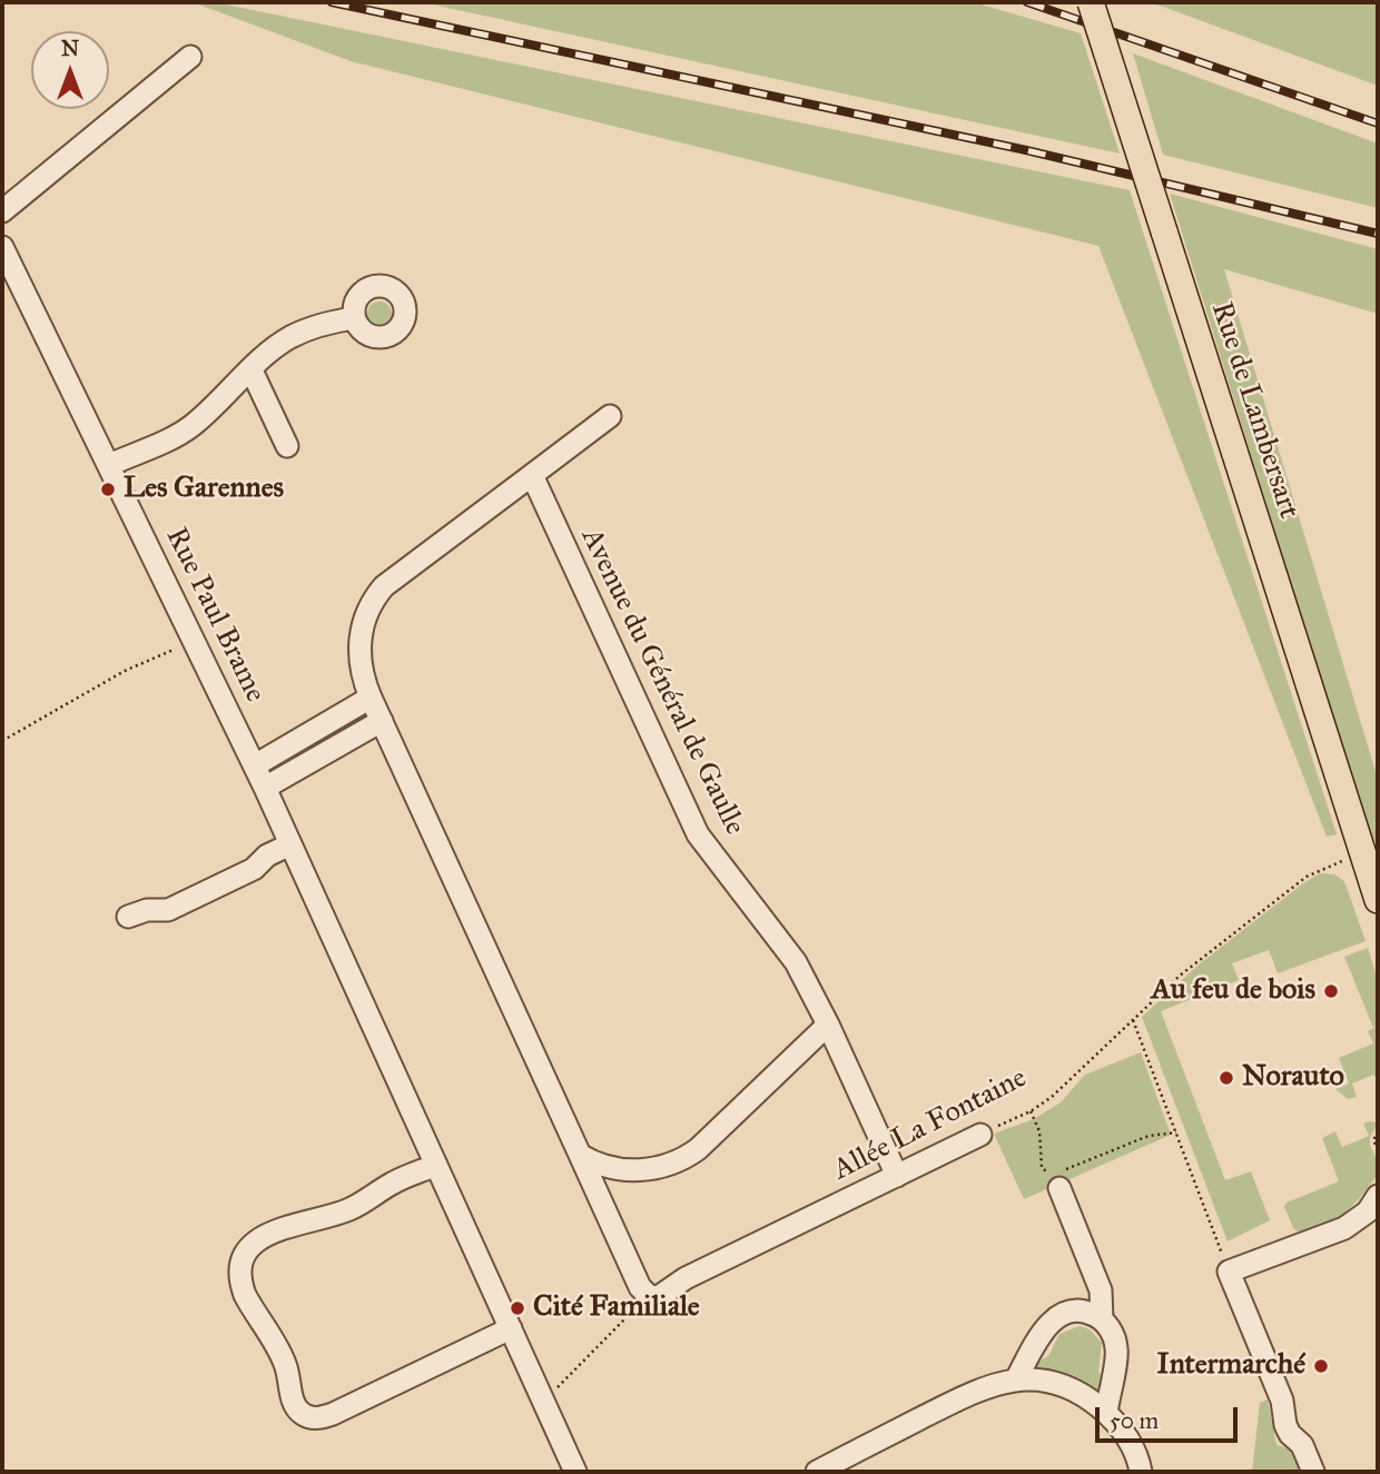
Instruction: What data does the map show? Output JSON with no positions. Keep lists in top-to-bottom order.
{
  "streets": {
    "main road": ["Rue de Lambersart"],
    "street": ["Rue Paul Brame", "Avenue du Général de Gaulle", "Allée La Fontaine"]
  },
  "crossings": [
    ["Rue de Lambersart", "Allée La Fontaine"],
    ["Avenue du Général de Gaulle", "Allée La Fontaine"]
  ],
  "places": [
    "Les Garennes",
    "Au feu de bois",
    "Norauto",
    "Cité Familiale",
    "Intermarché"
  ],
  "scale_bar": "50 m",
  "north": "top"
}
